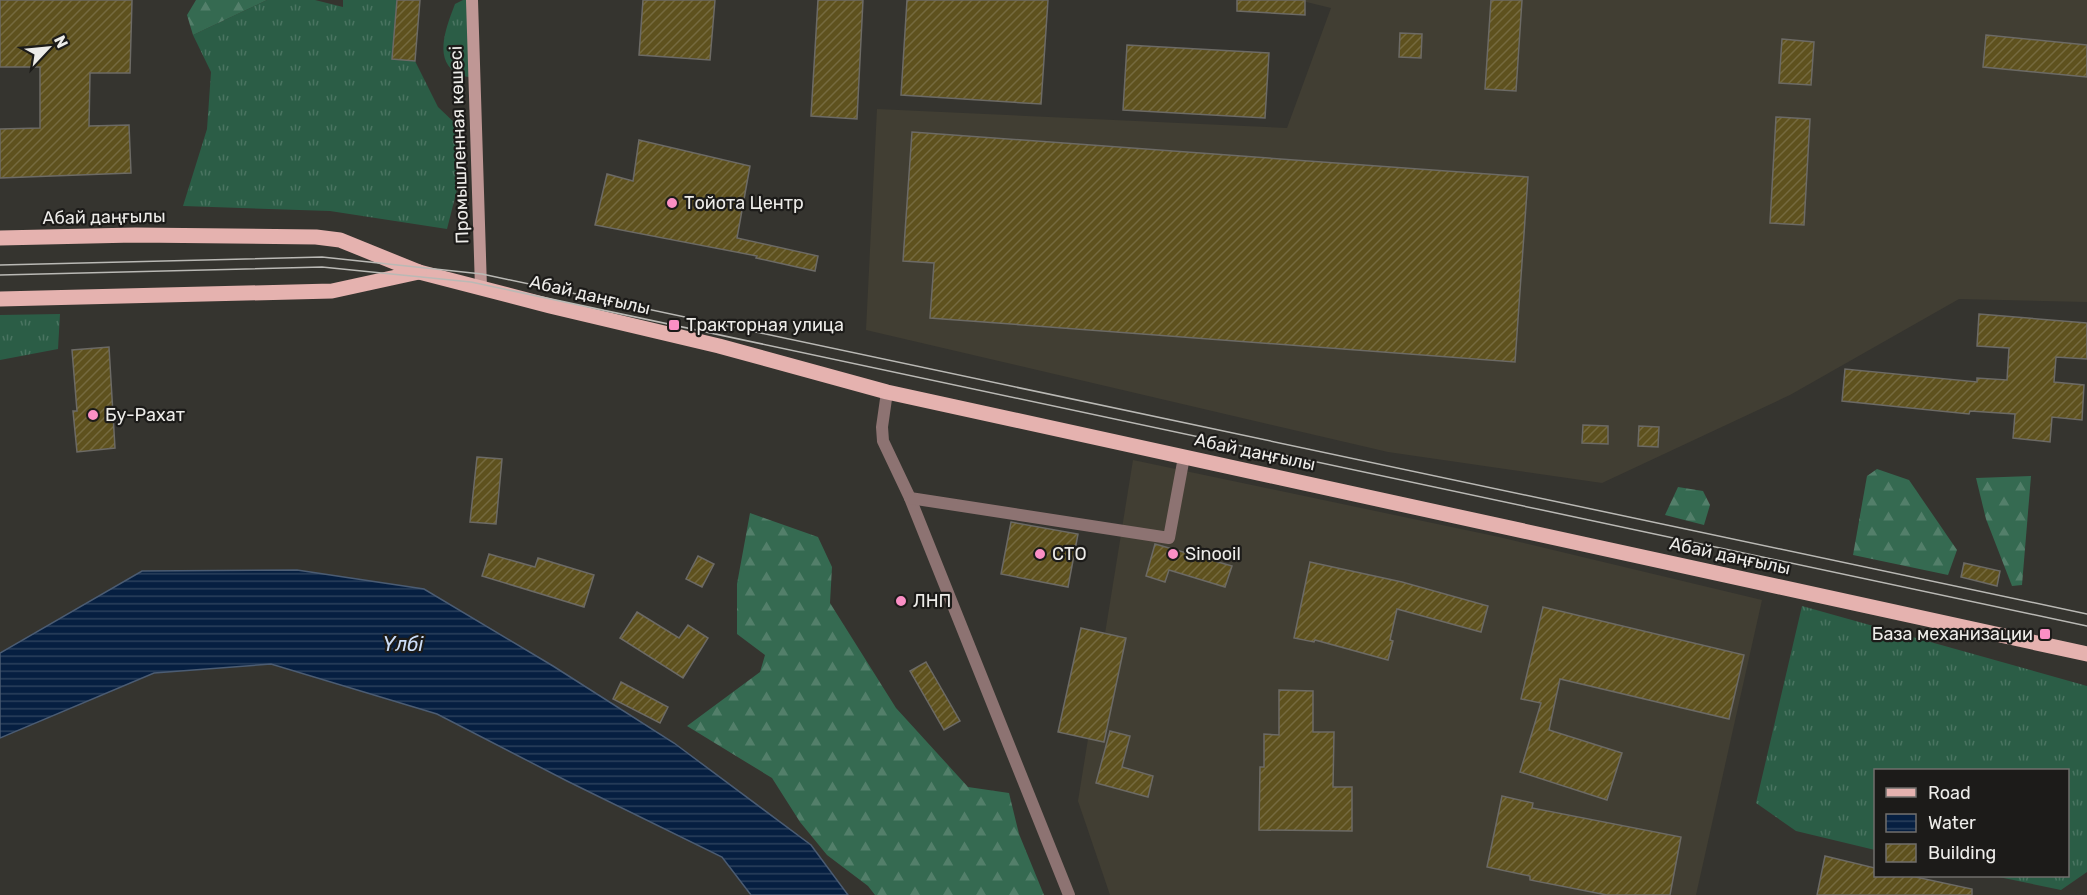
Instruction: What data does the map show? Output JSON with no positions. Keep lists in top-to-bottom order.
{
  "streets": {
    "main road": ["Промышленная көшесі", "Абай даңғылы"]
  },
  "crossings": [
    ["Промышленная көшесі", "Абай даңғылы"]
  ],
  "water": ["Үлбі"],
  "places": {
    "other": [
      "Тойота Центр",
      "Бу-Рахат",
      "СТО",
      "Sinooil",
      "ЛНП"
    ],
    "transit": ["Тракторная улица", "База механизации"]
  },
  "legend": ["Road", "Water", "Building"],
  "north": "top right"
}
